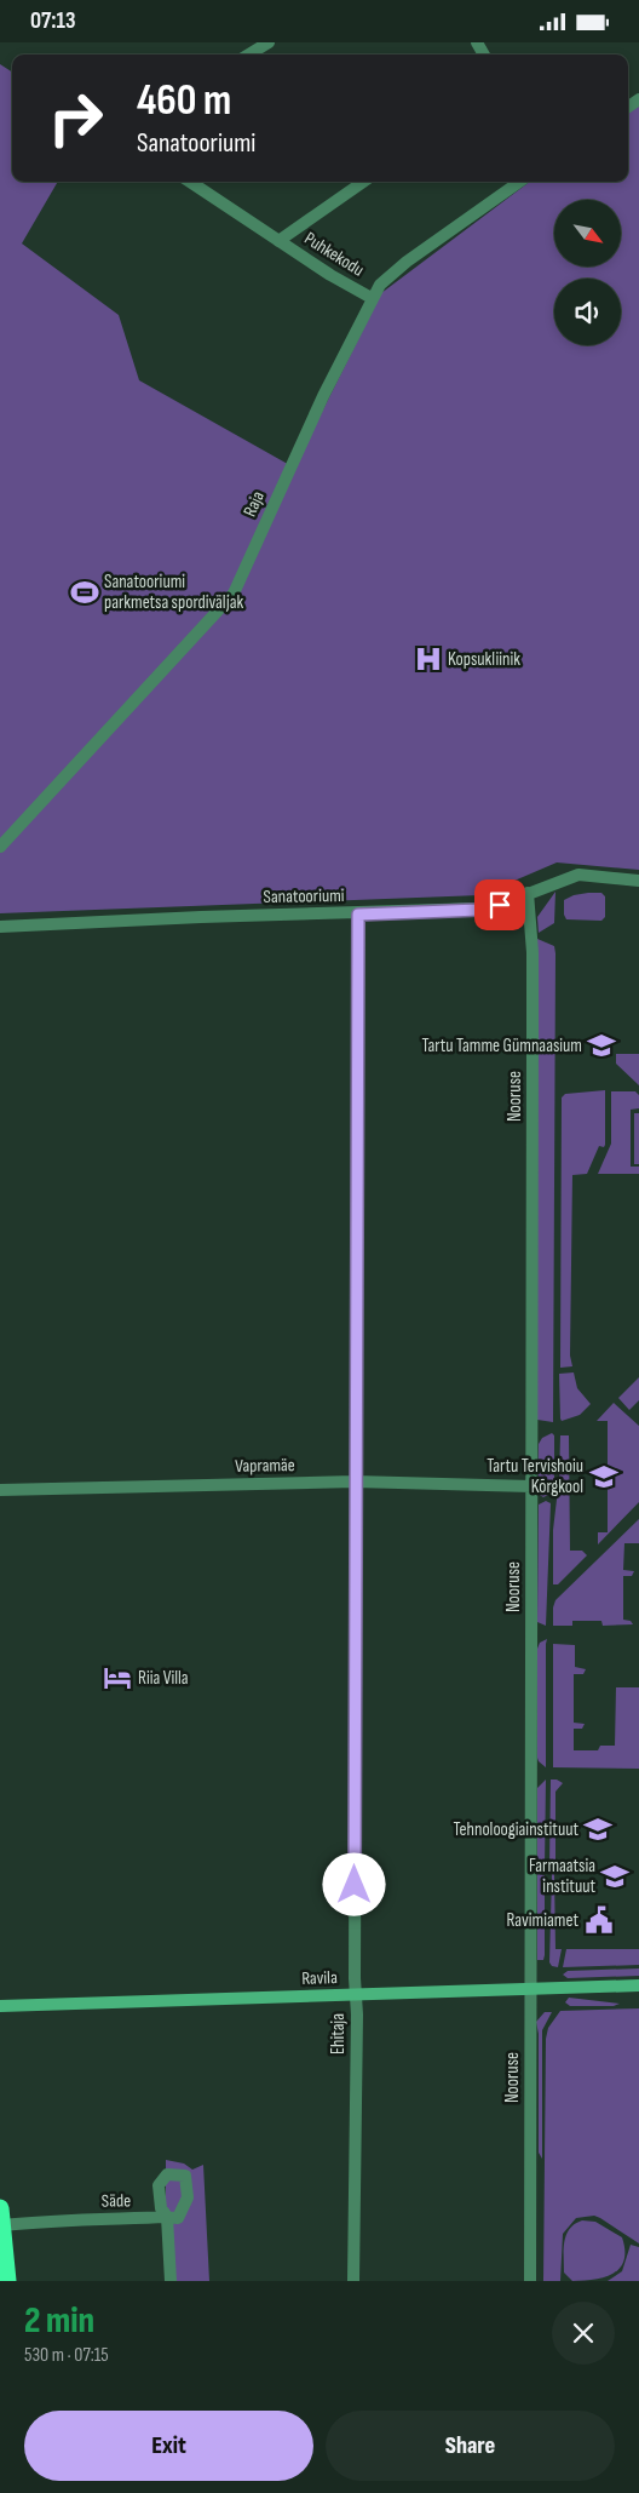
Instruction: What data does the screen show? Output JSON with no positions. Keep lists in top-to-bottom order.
{
  "streets": {
    "street": [
      "Puhkekodu",
      "Raja",
      "Sanatooriumi",
      "Nooruse",
      "Vapramäe",
      "Ravila",
      "Ehitaja",
      "Säde"
    ]
  },
  "crossings": [
    ["Puhkekodu", "Raja"],
    ["Sanatooriumi", "Nooruse"],
    ["Sanatooriumi", "Ehitaja"],
    ["Nooruse", "Vapramäe"],
    ["Nooruse", "Ravila"],
    ["Vapramäe", "Ehitaja"],
    ["Ravila", "Ehitaja"]
  ],
  "places": {
    "sports": ["Sanatooriumi parkmetsa spordiväljak"],
    "hospital": ["Kopsukliinik"],
    "school or university": [
      "Tartu Tamme Gümnaasium",
      "Tartu Tervishoiu Kõrgkool",
      "Tehnoloogiainstituut",
      "Farmaatsia instituut"
    ],
    "hotel": ["Riia Villa"],
    "public building": ["Ravimiamet"]
  },
  "north": "bottom right",
  "page": {
    "status": "07:13",
    "turn": ["460 m", "Sanatooriumi"],
    "heading": ["2 min", "530 m · 07:15"],
    "buttons": ["Exit", "Share"]
  }
}
